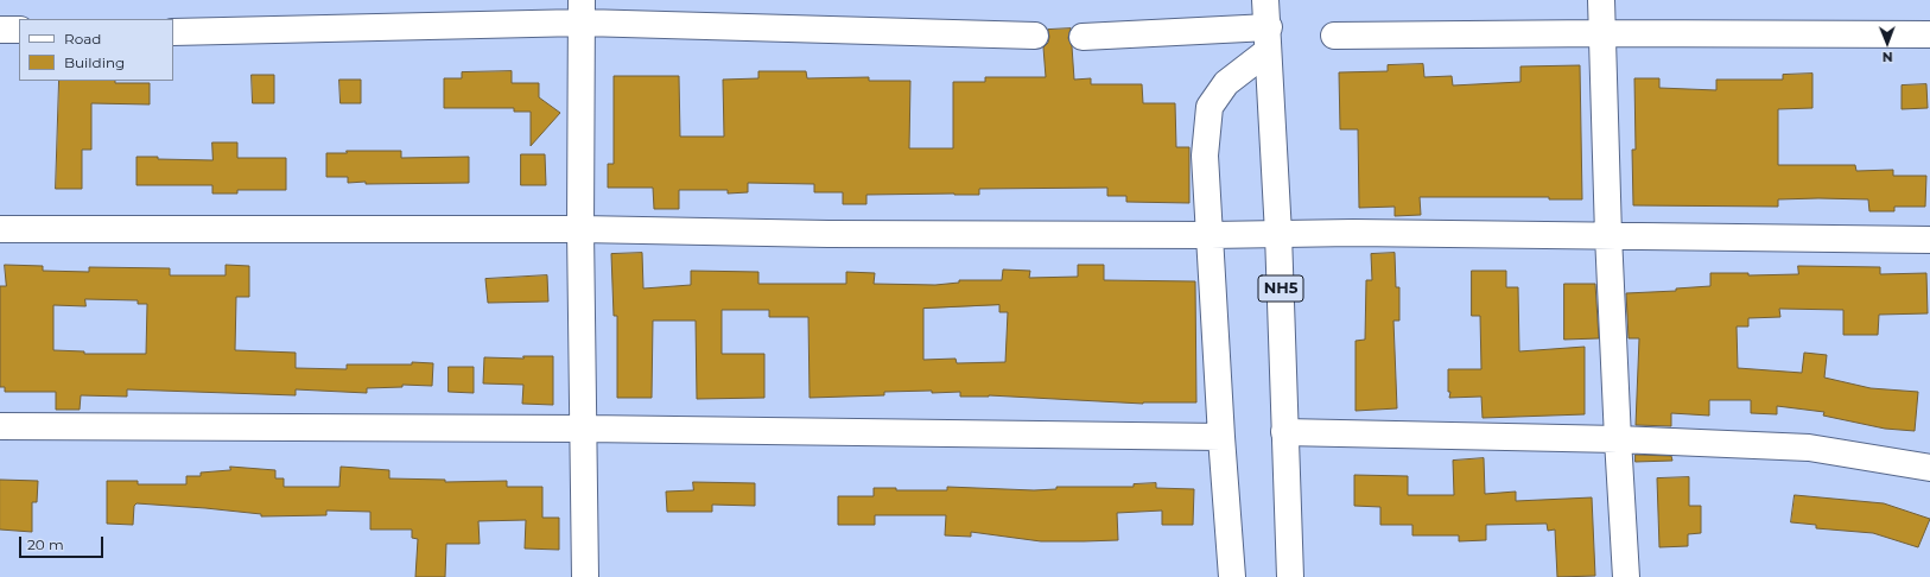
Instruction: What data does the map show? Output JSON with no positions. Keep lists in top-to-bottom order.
{
  "streets": {
    "main road": ["NH5"]
  },
  "legend": ["Road", "Building"],
  "scale_bar": "20 m",
  "north": "bottom"
}
